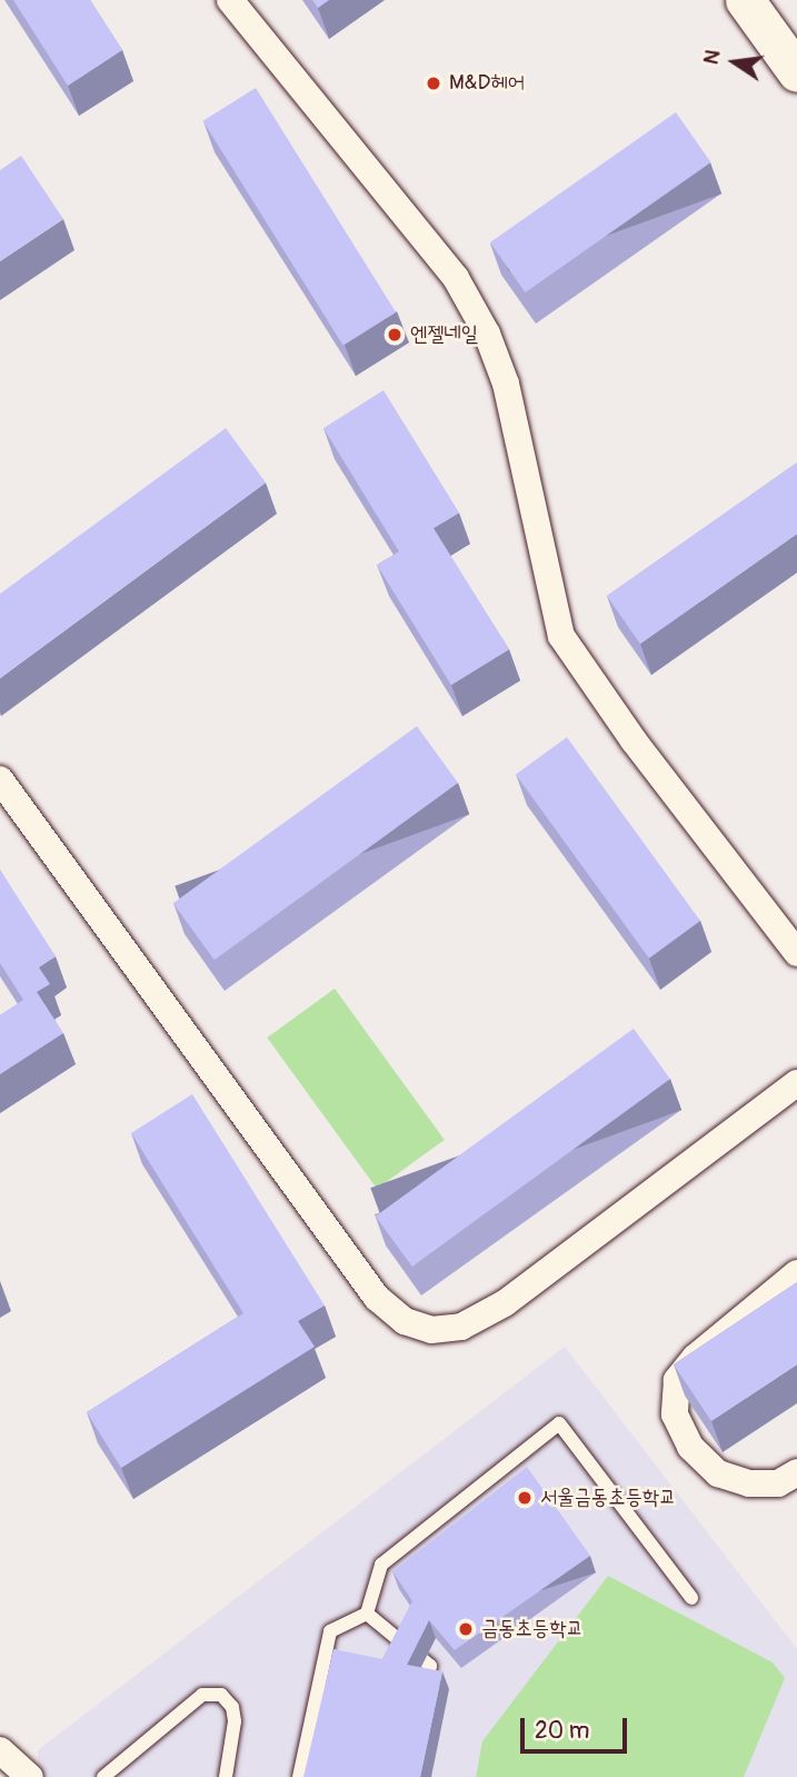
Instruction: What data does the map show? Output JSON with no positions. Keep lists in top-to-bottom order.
{
  "places": [
    "M&D헤어",
    "엔젤네일",
    "서울금동초등학교",
    "금동초등학교"
  ],
  "scale_bar": "20 m",
  "north": "left"
}
